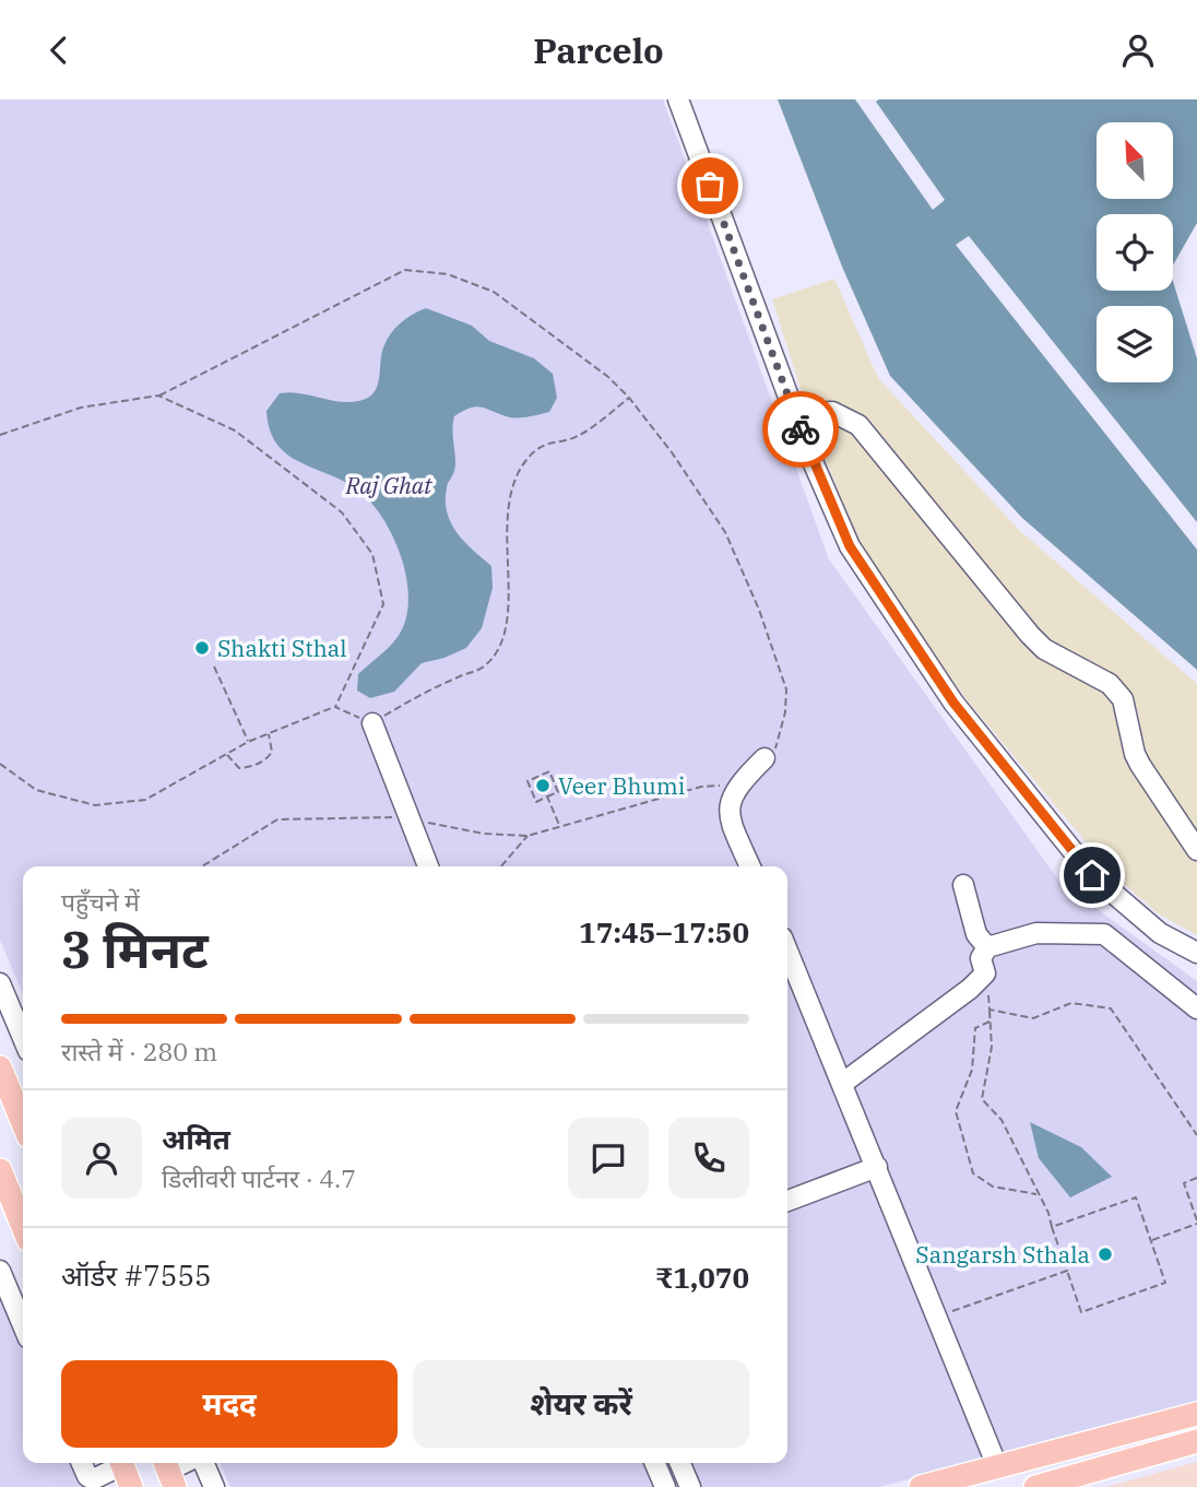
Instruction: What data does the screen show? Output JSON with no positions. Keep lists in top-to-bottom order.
{
  "parks": ["Raj Ghat"],
  "places": ["Shakti Sthal", "Veer Bhumi", "Sangarsh Sthala"],
  "north": "top left",
  "page": {
    "header": "Parcelo",
    "heading": ["3 मिनट", "पहुँचने में", "17:45–17:50"],
    "panel": [
      "अमित",
      "डिलीवरी पार्टनर · 4.7",
      "ऑर्डर #7555",
      "₹1,070"
    ],
    "bar": "रास्ते में · 280 m",
    "buttons": ["मदद", "शेयर करें"]
  }
}
